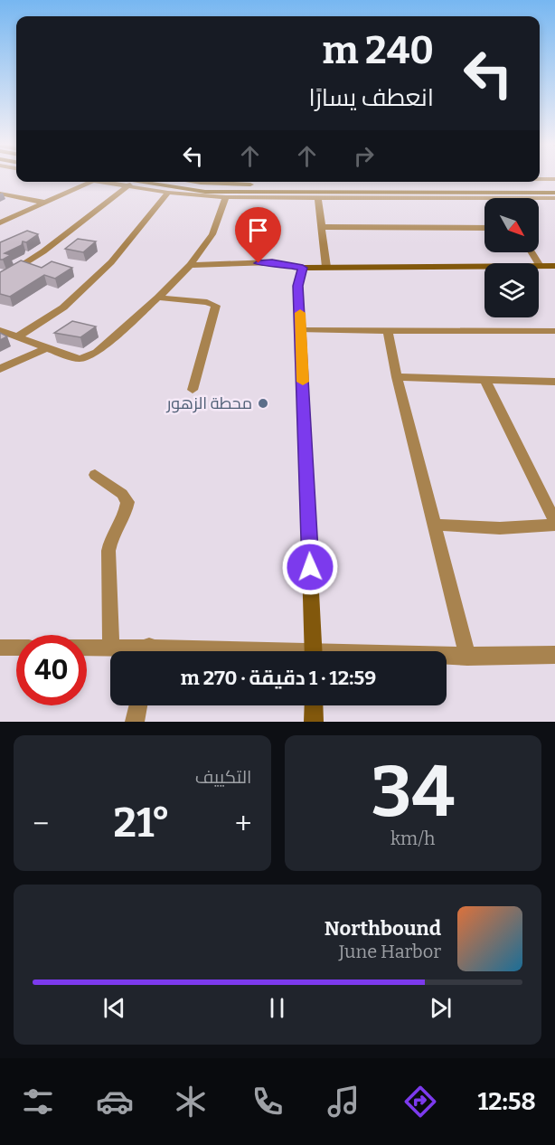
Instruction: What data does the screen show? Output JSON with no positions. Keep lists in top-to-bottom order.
{
  "places": ["محطة الزهور"],
  "north": "bottom right",
  "page": {
    "turn": ["240 m", "انعطف يسارًا"],
    "limit": "40",
    "trip": "12:59 · 1 دقيقة · 270 m",
    "tile": [
      ["34", "km/h"],
      "التكييف"
    ],
    "heat": ["−", "21°", "+"],
    "song": ["Northbound", "June Harbor"],
    "tabs": "12:58"
  }
}
